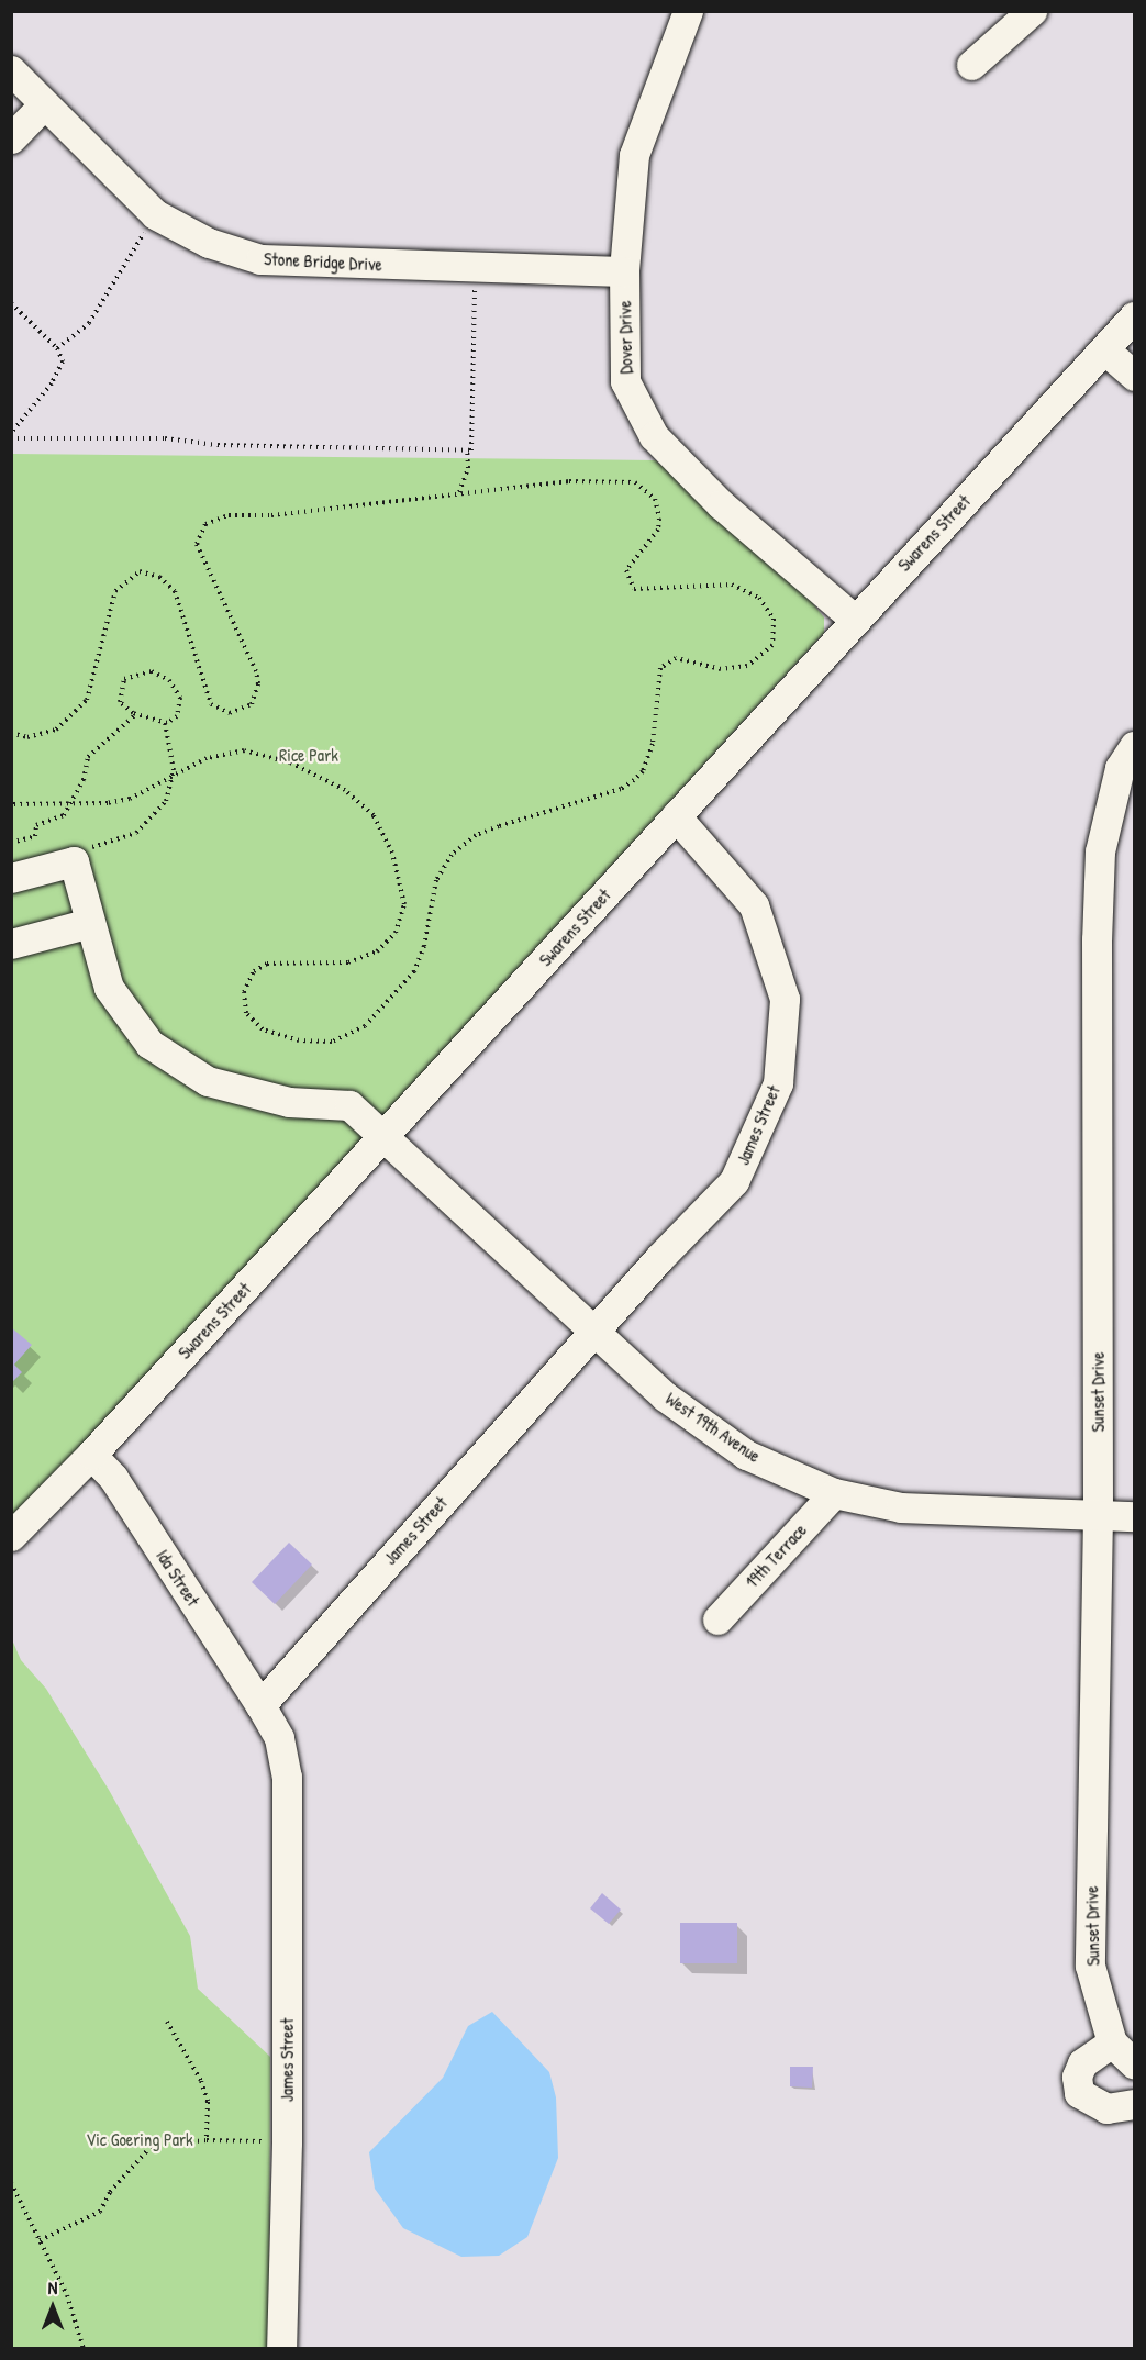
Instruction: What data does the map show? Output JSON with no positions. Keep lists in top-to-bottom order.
{
  "streets": {
    "street": [
      "Stone Bridge Drive",
      "Dover Drive",
      "Swarens Street",
      "James Street",
      "Sunset Drive",
      "West 19th Avenue",
      "19th Terrace",
      "Ida Street"
    ]
  },
  "crossings": [
    ["Stone Bridge Drive", "Dover Drive"],
    ["Dover Drive", "Swarens Street"],
    ["Swarens Street", "James Street"],
    ["Swarens Street", "West 19th Avenue"],
    ["Swarens Street", "Ida Street"],
    ["James Street", "West 19th Avenue"],
    ["James Street", "Ida Street"],
    ["Sunset Drive", "West 19th Avenue"],
    ["West 19th Avenue", "19th Terrace"]
  ],
  "parks": ["Rice Park", "Vic Goering Park"],
  "north": "top"
}
